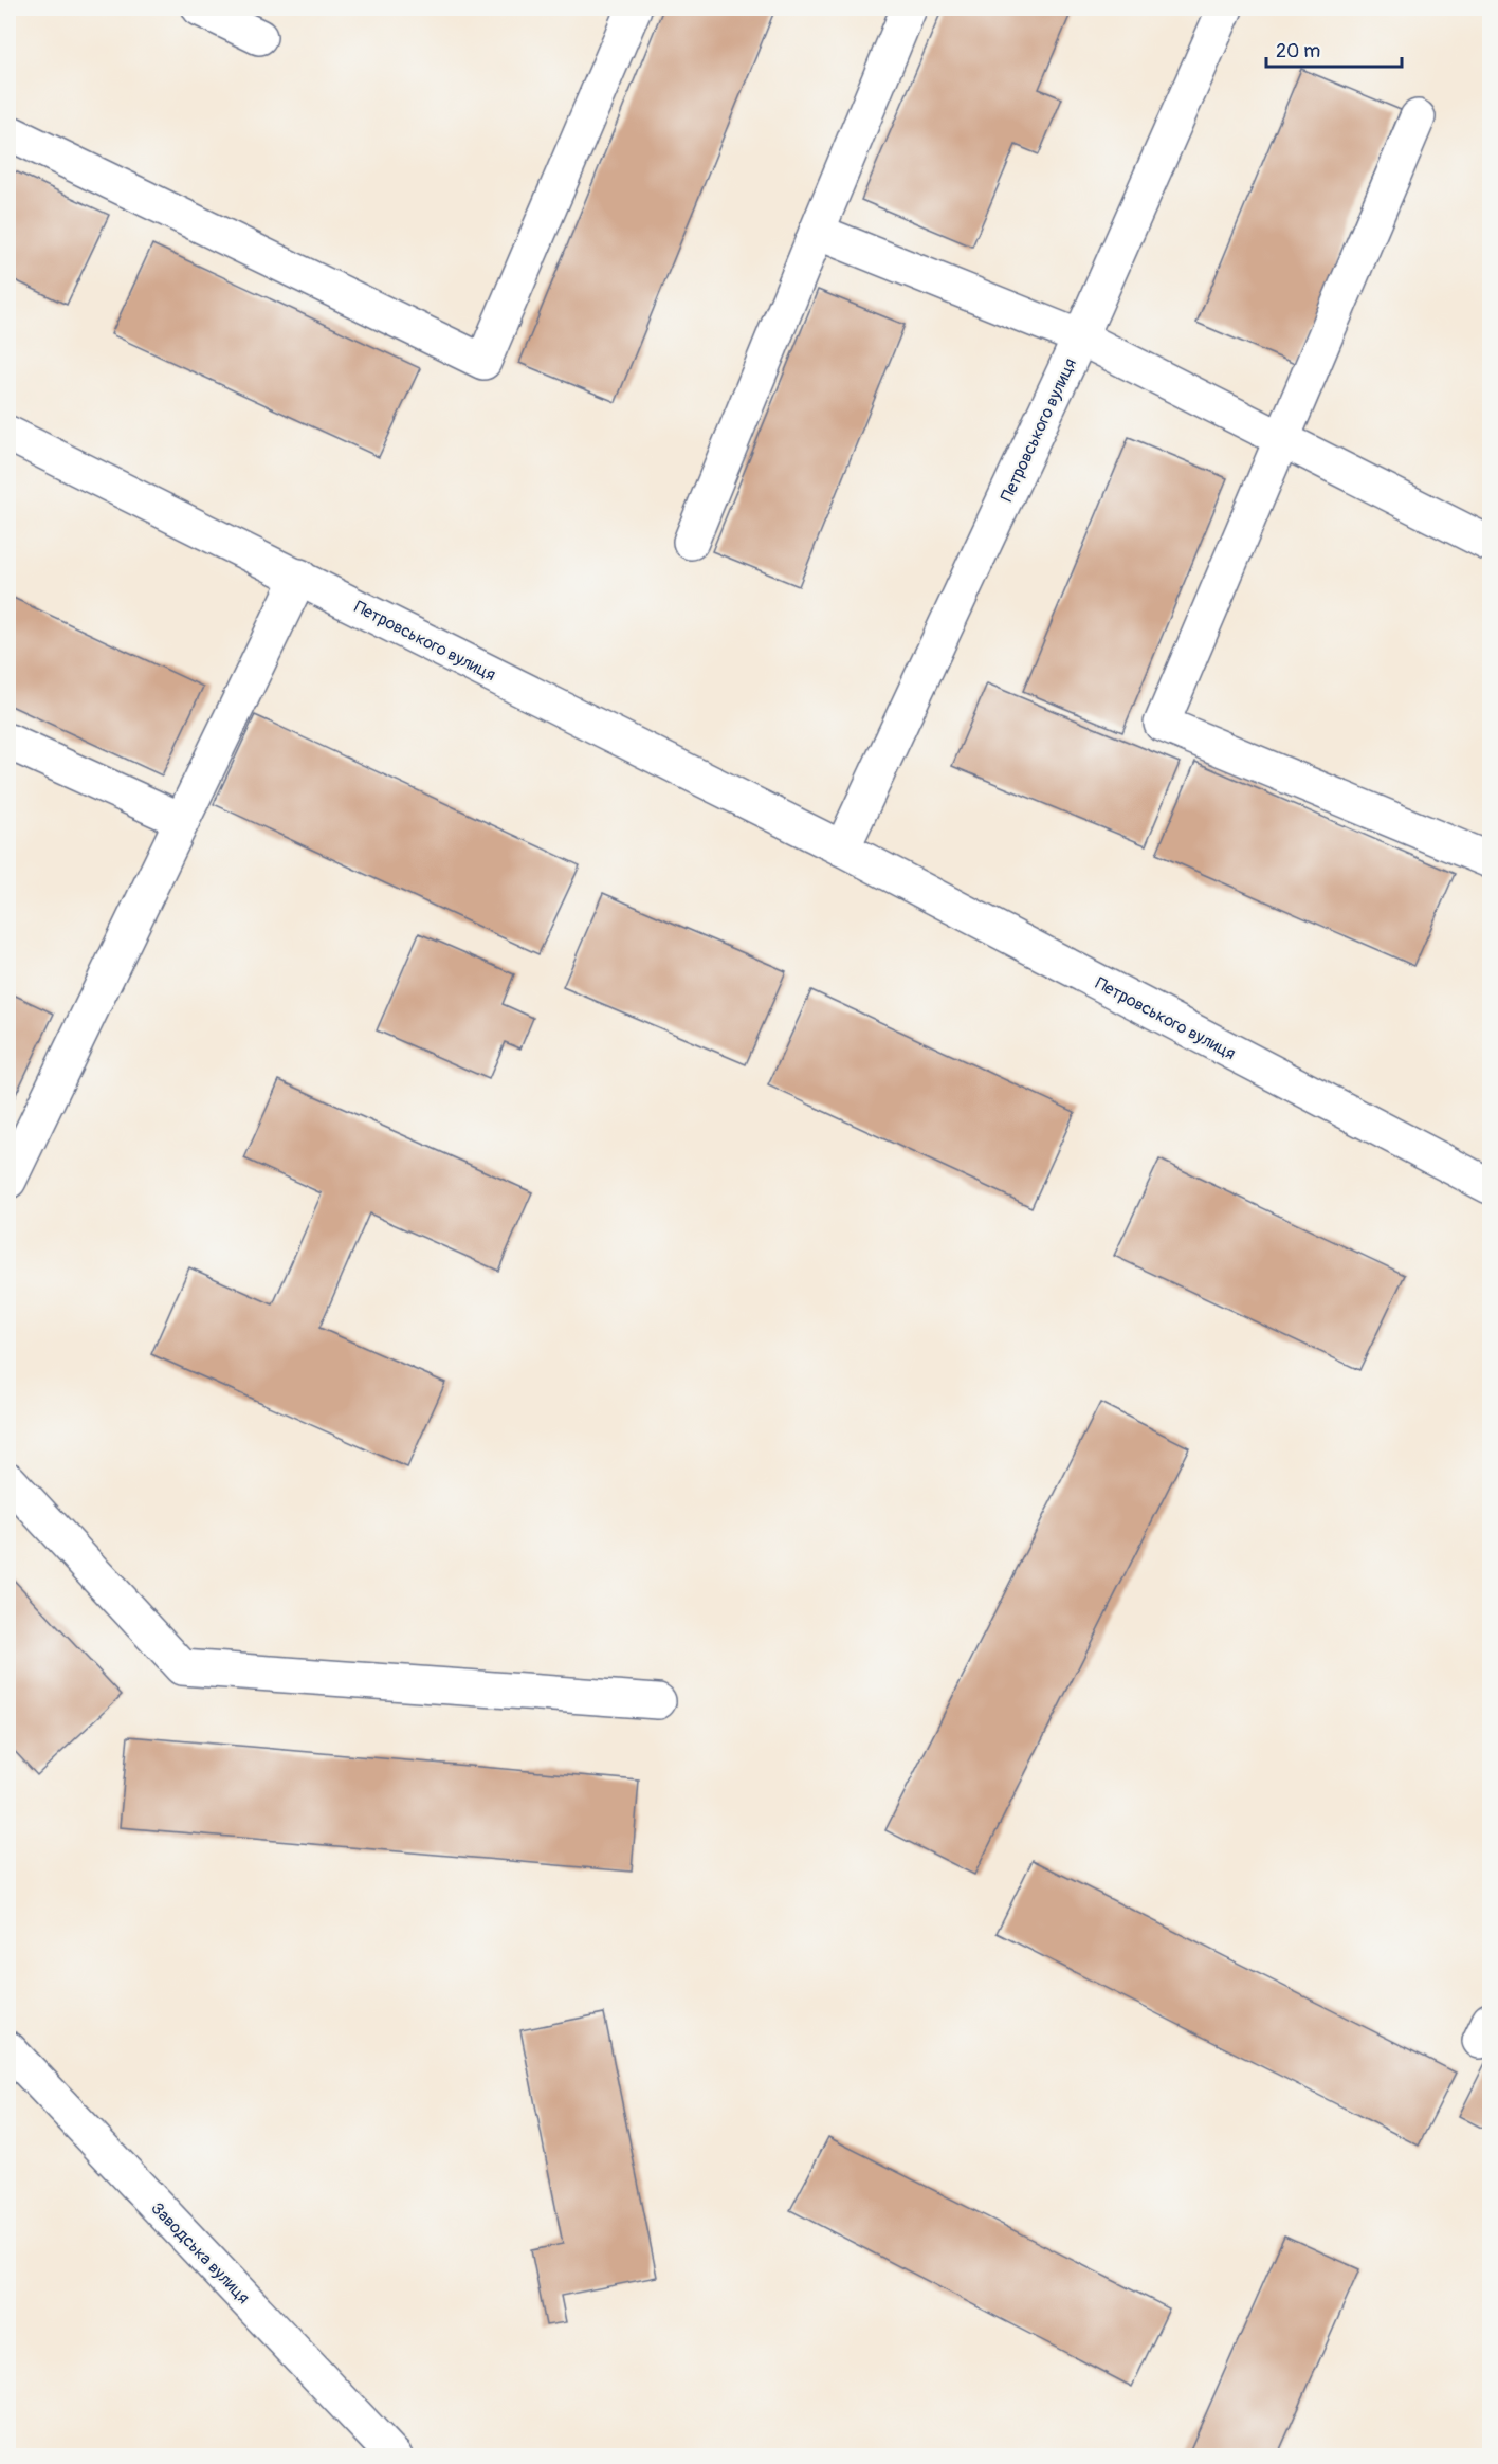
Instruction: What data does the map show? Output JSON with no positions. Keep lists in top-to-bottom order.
{
  "streets": {
    "main road": ["Петровського вулиця", "Заводська вулиця"]
  },
  "scale_bar": "20 m"
}
